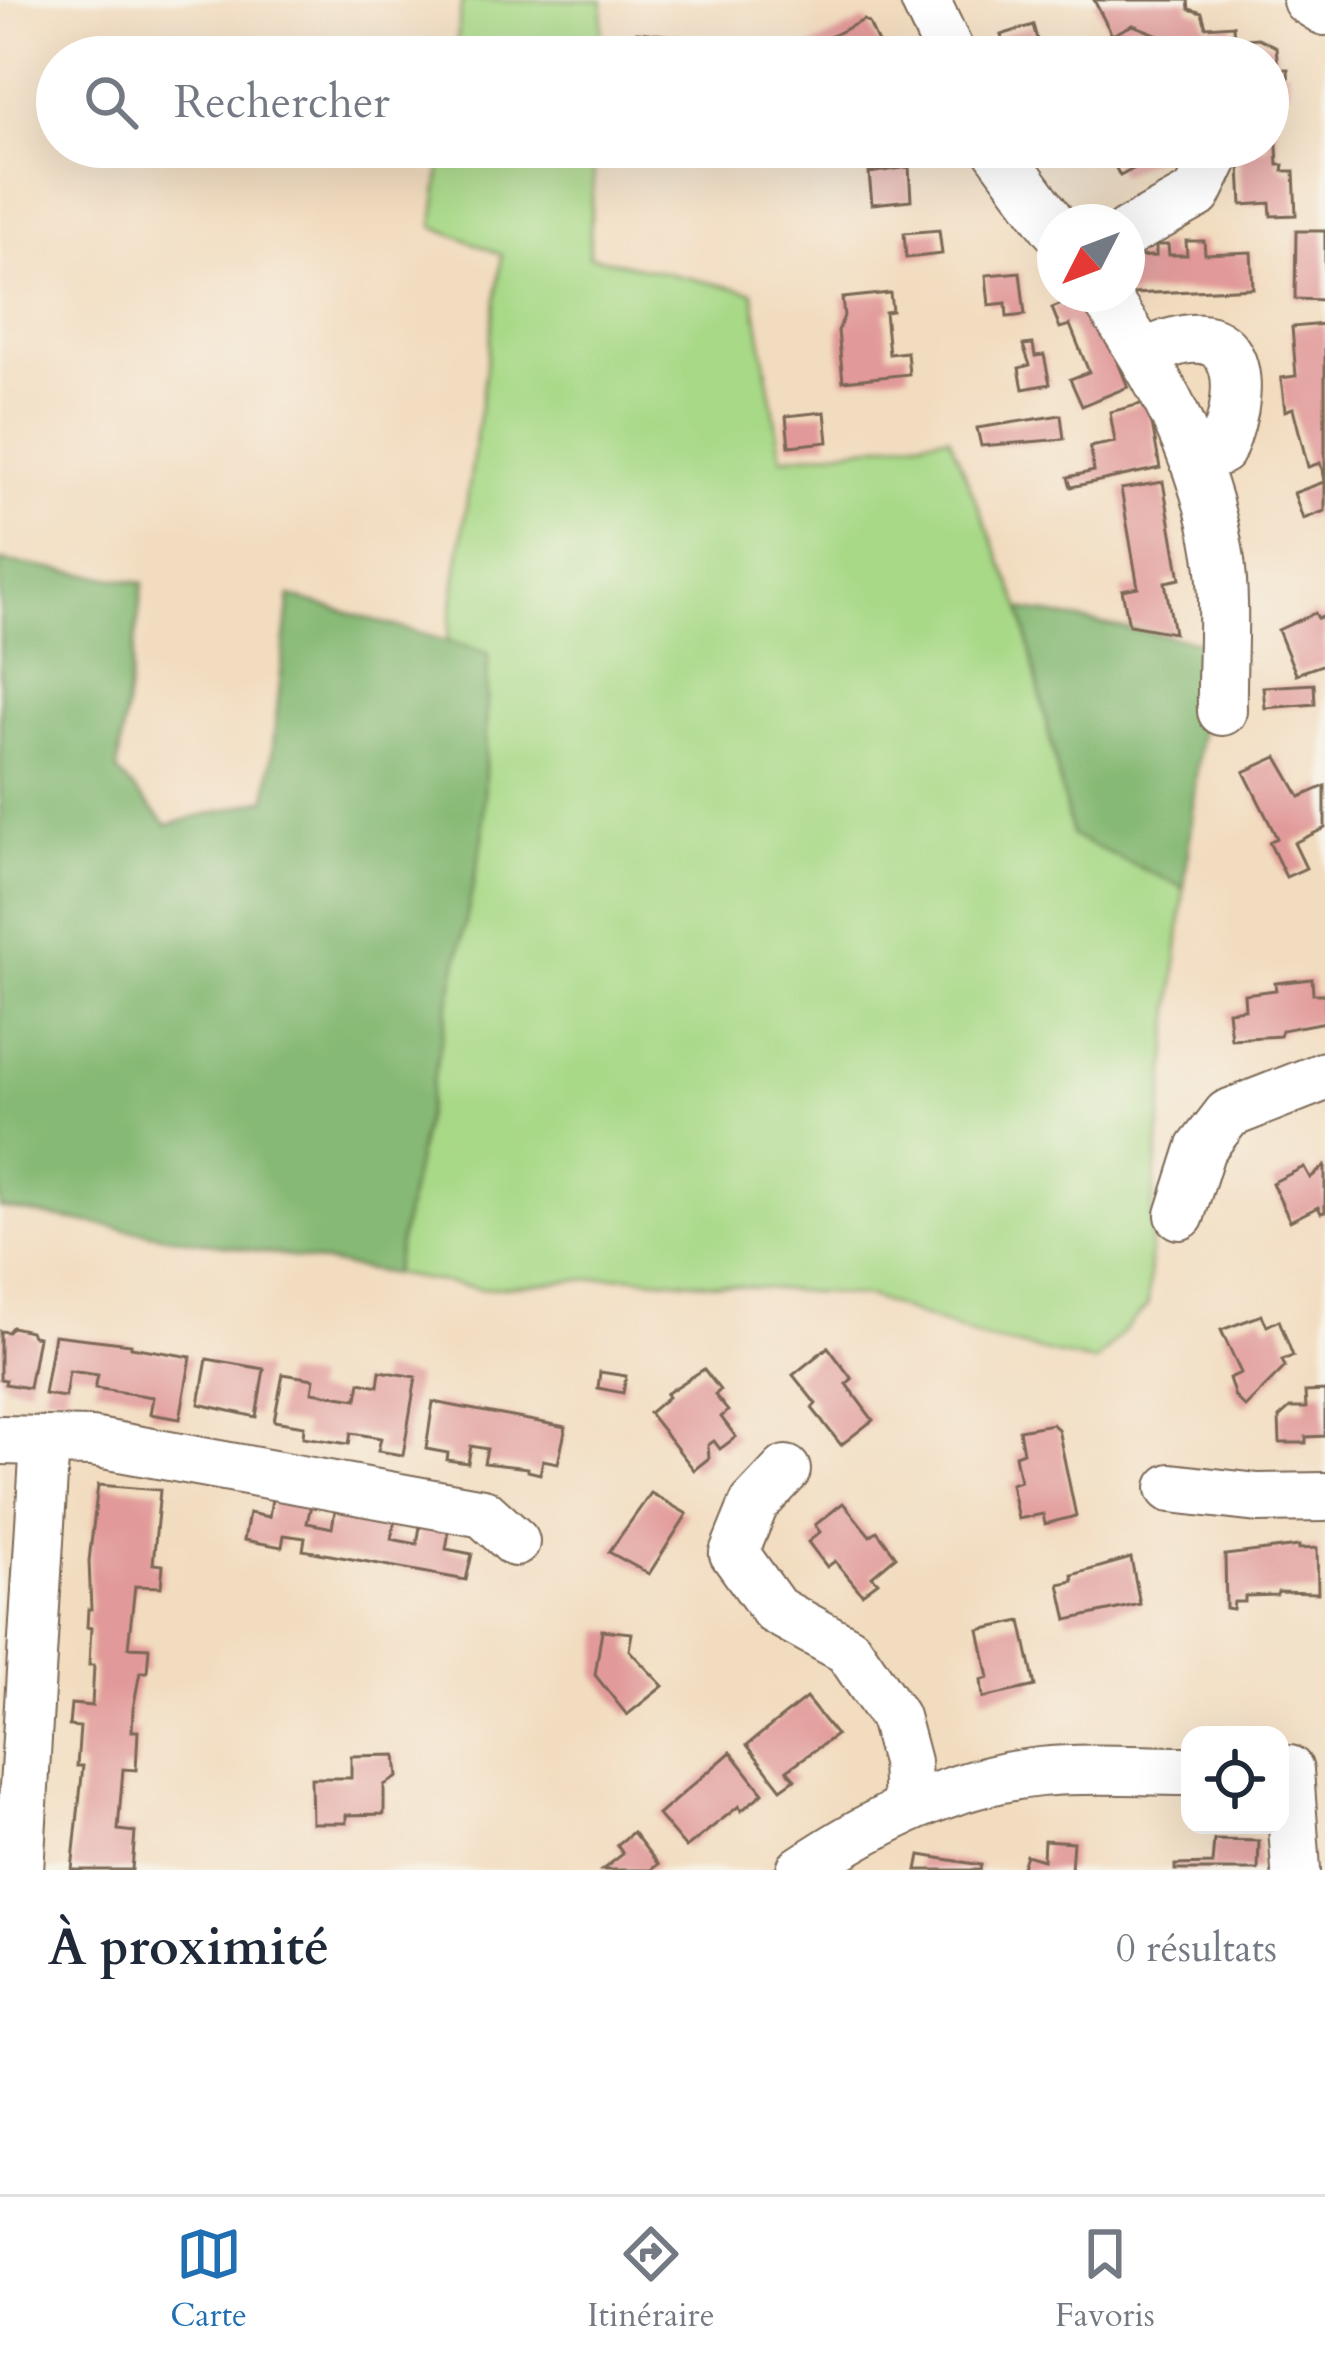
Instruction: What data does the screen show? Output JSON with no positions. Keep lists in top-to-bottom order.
{
  "north": "bottom left",
  "page": {
    "search": "Rechercher",
    "heading": ["À proximité", "0 résultats"],
    "nav": ["Carte", "Itinéraire", "Favoris"]
  }
}
